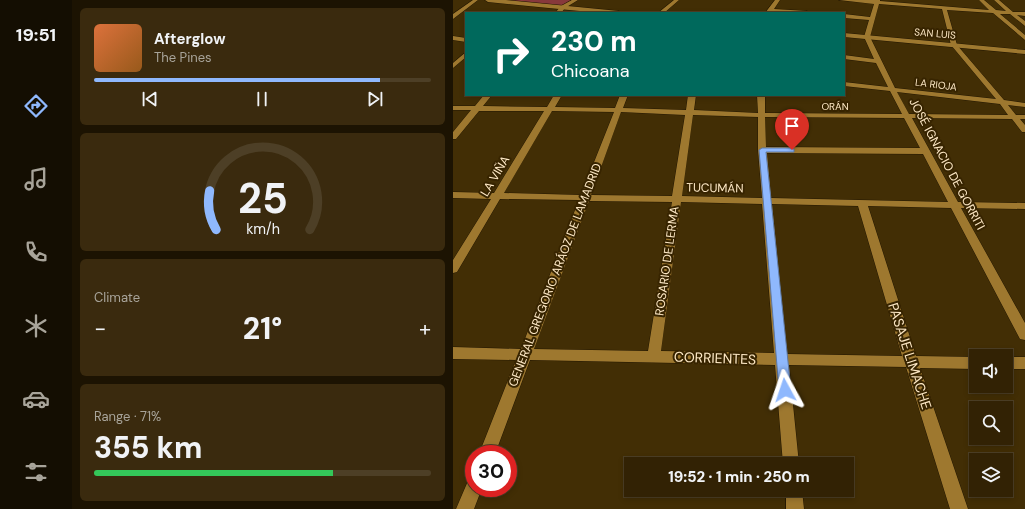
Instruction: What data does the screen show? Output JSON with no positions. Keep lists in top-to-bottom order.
{
  "streets": {
    "street": [
      "SAN LUIS",
      "LA RIOJA",
      "ORÁN",
      "JOSÉ IGNACIO DE GORRITI",
      "LA VIÑA",
      "TUCUMÁN",
      "ROSARIO DE LERMA",
      "GENERAL GREGORIO ARÁOZ DE LAMADRID",
      "PASAJE LIMACHE",
      "CORRIENTES"
    ]
  },
  "crossings": [
    ["SAN LUIS", "JOSÉ IGNACIO DE GORRITI"],
    ["LA RIOJA", "JOSÉ IGNACIO DE GORRITI"],
    ["ORÁN", "JOSÉ IGNACIO DE GORRITI"],
    ["ORÁN", "LA VIÑA"],
    ["ORÁN", "ROSARIO DE LERMA"],
    ["ORÁN", "GENERAL GREGORIO ARÁOZ DE LAMADRID"],
    ["JOSÉ IGNACIO DE GORRITI", "TUCUMÁN"],
    ["LA VIÑA", "TUCUMÁN"],
    ["TUCUMÁN", "ROSARIO DE LERMA"],
    ["TUCUMÁN", "GENERAL GREGORIO ARÁOZ DE LAMADRID"],
    ["TUCUMÁN", "PASAJE LIMACHE"],
    ["ROSARIO DE LERMA", "CORRIENTES"],
    ["GENERAL GREGORIO ARÁOZ DE LAMADRID", "CORRIENTES"],
    ["PASAJE LIMACHE", "CORRIENTES"]
  ],
  "page": {
    "tabs": "19:51",
    "turn": ["230 m", "Chicoana"],
    "song": ["Afterglow", "The Pines"],
    "tile": [
      "Climate",
      ["Range · 71%", "355 km"]
    ],
    "heat": ["−", "21°", "+"],
    "limit": "30",
    "trip": "19:52 · 1 min · 250 m",
    "gauge": ["25", "km/h"]
  }
}
